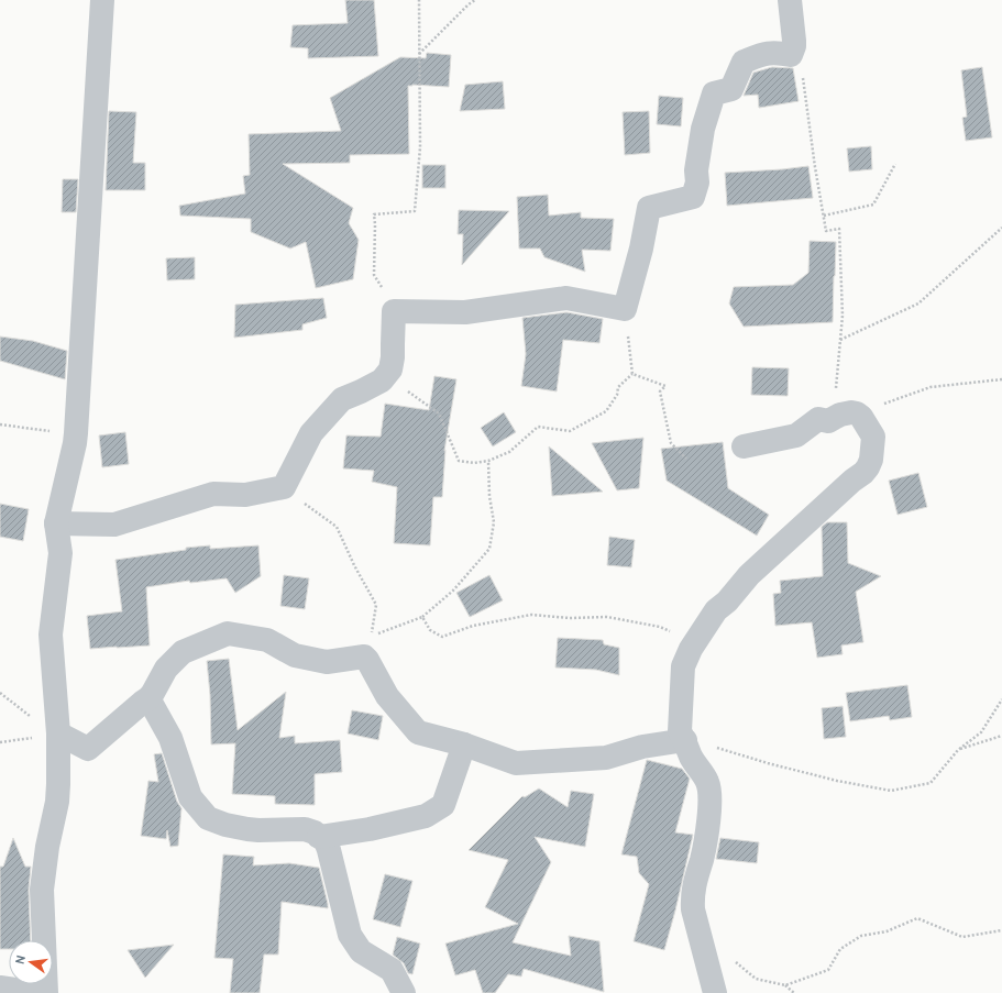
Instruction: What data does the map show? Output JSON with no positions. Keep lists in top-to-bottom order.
{
  "north": "left"
}
